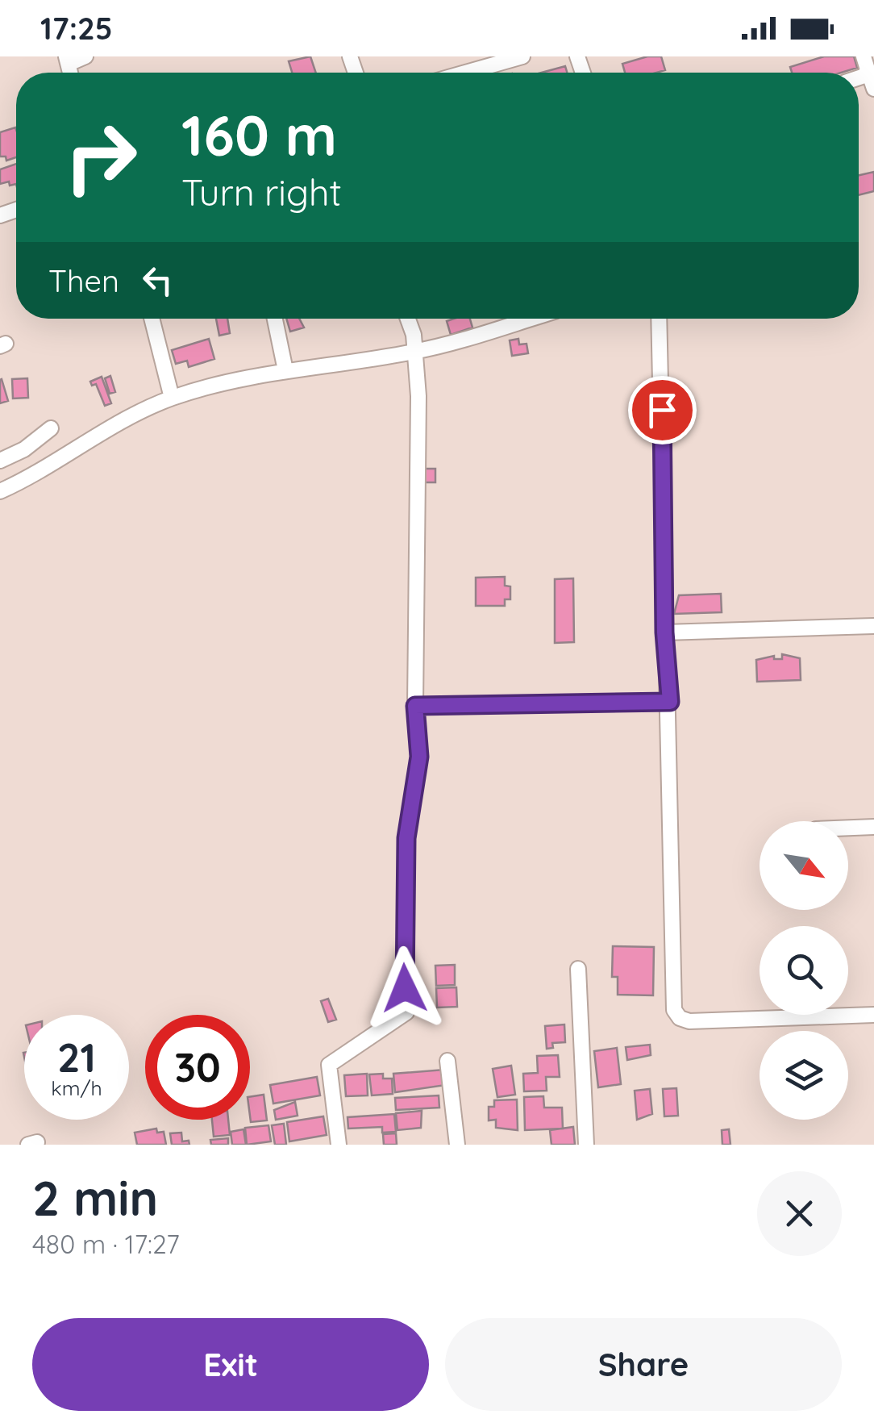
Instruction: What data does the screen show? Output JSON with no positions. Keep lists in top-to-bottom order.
{
  "north": "bottom right",
  "page": {
    "status": "17:25",
    "turn": ["160 m", "Turn right"],
    "then": "Then",
    "speed": "21 km/h",
    "limit": "30",
    "heading": ["2 min", "480 m · 17:27"],
    "buttons": ["Exit", "Share"]
  }
}
